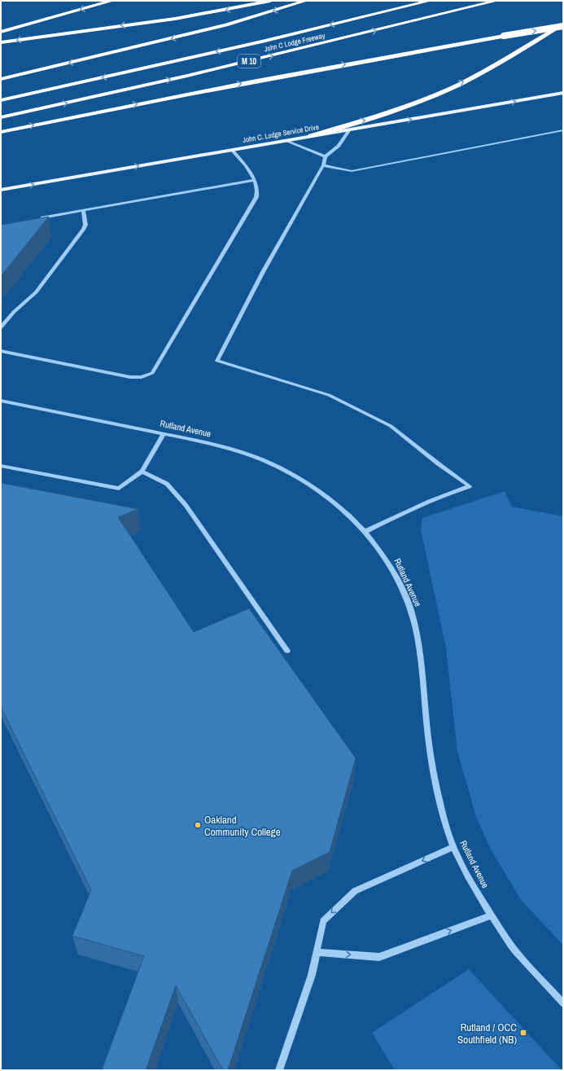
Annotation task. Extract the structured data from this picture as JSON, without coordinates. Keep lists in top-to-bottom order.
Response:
{
  "streets": {
    "highway": ["John C Lodge Freeway", "M 10"],
    "main road": ["John C. Lodge Service Drive"],
    "street": ["Rutland Avenue"]
  },
  "one_way": ["John C. Lodge Service Drive"],
  "places": {
    "other": ["Oakland Community College"],
    "transit": ["Rutland / OCC Southfield (NB)"]
  }
}
